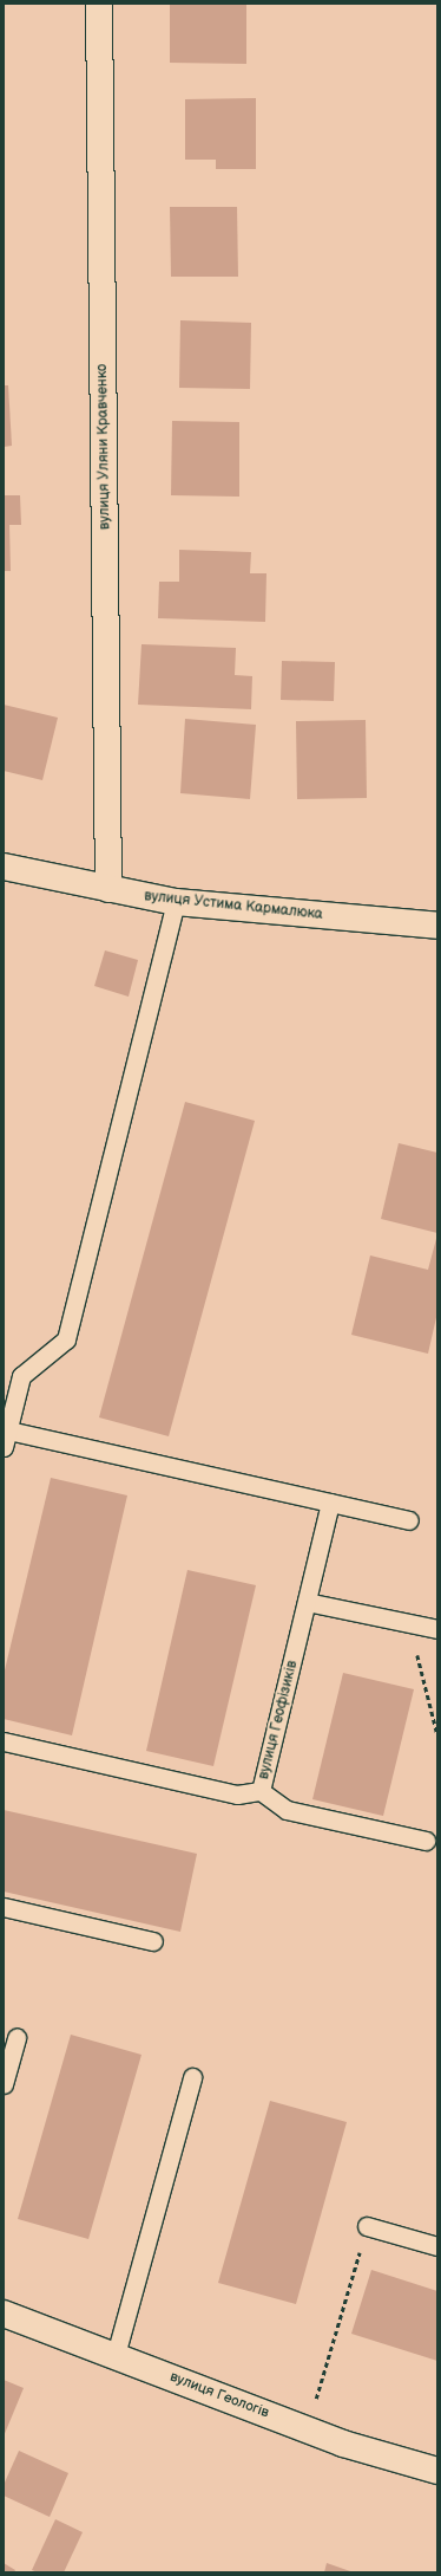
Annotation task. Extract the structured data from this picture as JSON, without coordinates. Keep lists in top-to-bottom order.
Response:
{
  "streets": {
    "street": ["вулиця Уляни Кравченко", "вулиця Устима Кармалюка", "вулиця Геологів"],
    "lane": ["вулиця Геофізиків"]
  },
  "crossings": [
    ["вулиця Уляни Кравченко", "вулиця Устима Кармалюка"]
  ]
}
